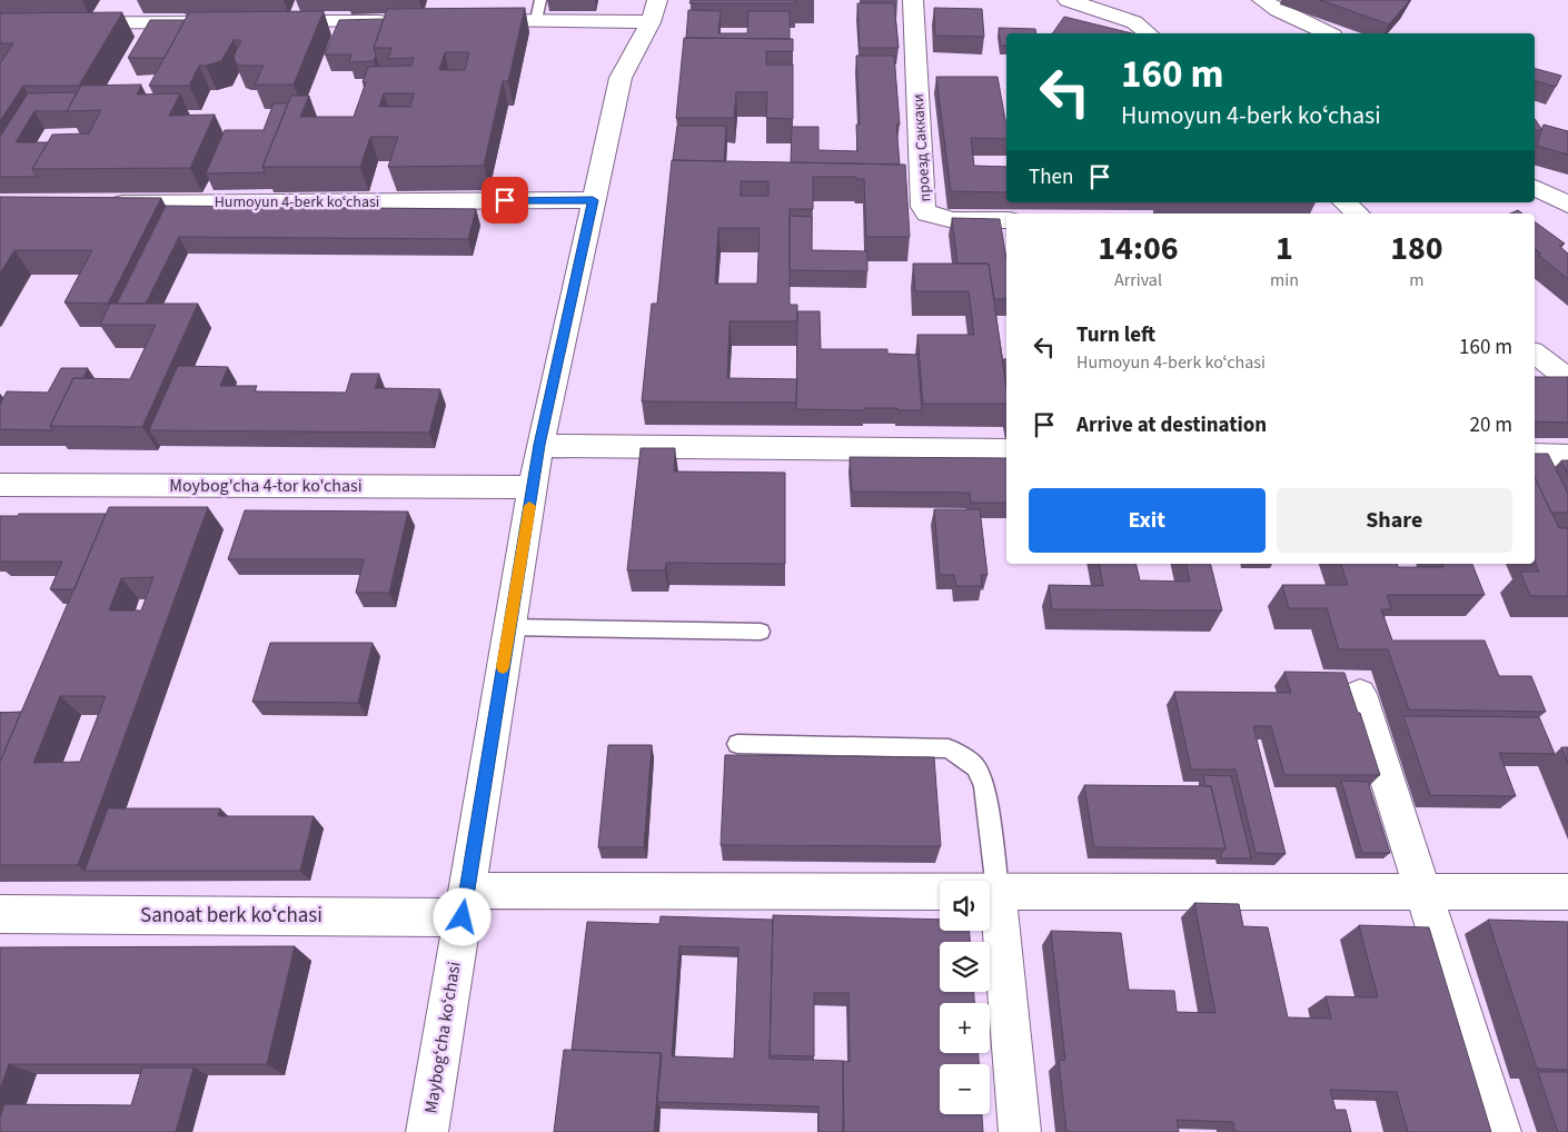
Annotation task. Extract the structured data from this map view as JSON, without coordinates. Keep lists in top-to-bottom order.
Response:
{
  "streets": {
    "street": [
      "проезд Саккаки",
      "Humoyun 4-berk koʻchasi",
      "Moybog'cha 4-tor ko'chasi",
      "Sanoat berk koʻchasi",
      "Maybogʻcha koʻchasi"
    ]
  },
  "crossings": [
    ["Humoyun 4-berk koʻchasi", "Maybogʻcha koʻchasi"],
    ["Moybog'cha 4-tor ko'chasi", "Maybogʻcha koʻchasi"],
    ["Sanoat berk koʻchasi", "Maybogʻcha koʻchasi"]
  ],
  "page": {
    "turn": ["160 m", "Humoyun 4-berk koʻchasi"],
    "then": "Then",
    "eta": [
      "14:06",
      "Arrival",
      "1",
      "min",
      "180",
      "m"
    ],
    "list": [
      {
        "name": "Turn left",
        "note": "Humoyun 4-berk koʻchasi",
        "value": "160 m"
      },
      {
        "name": "Arrive at destination",
        "value": "20 m"
      }
    ],
    "buttons": ["Exit", "Share"],
    "map_buttons": ["+", "−"]
  }
}
